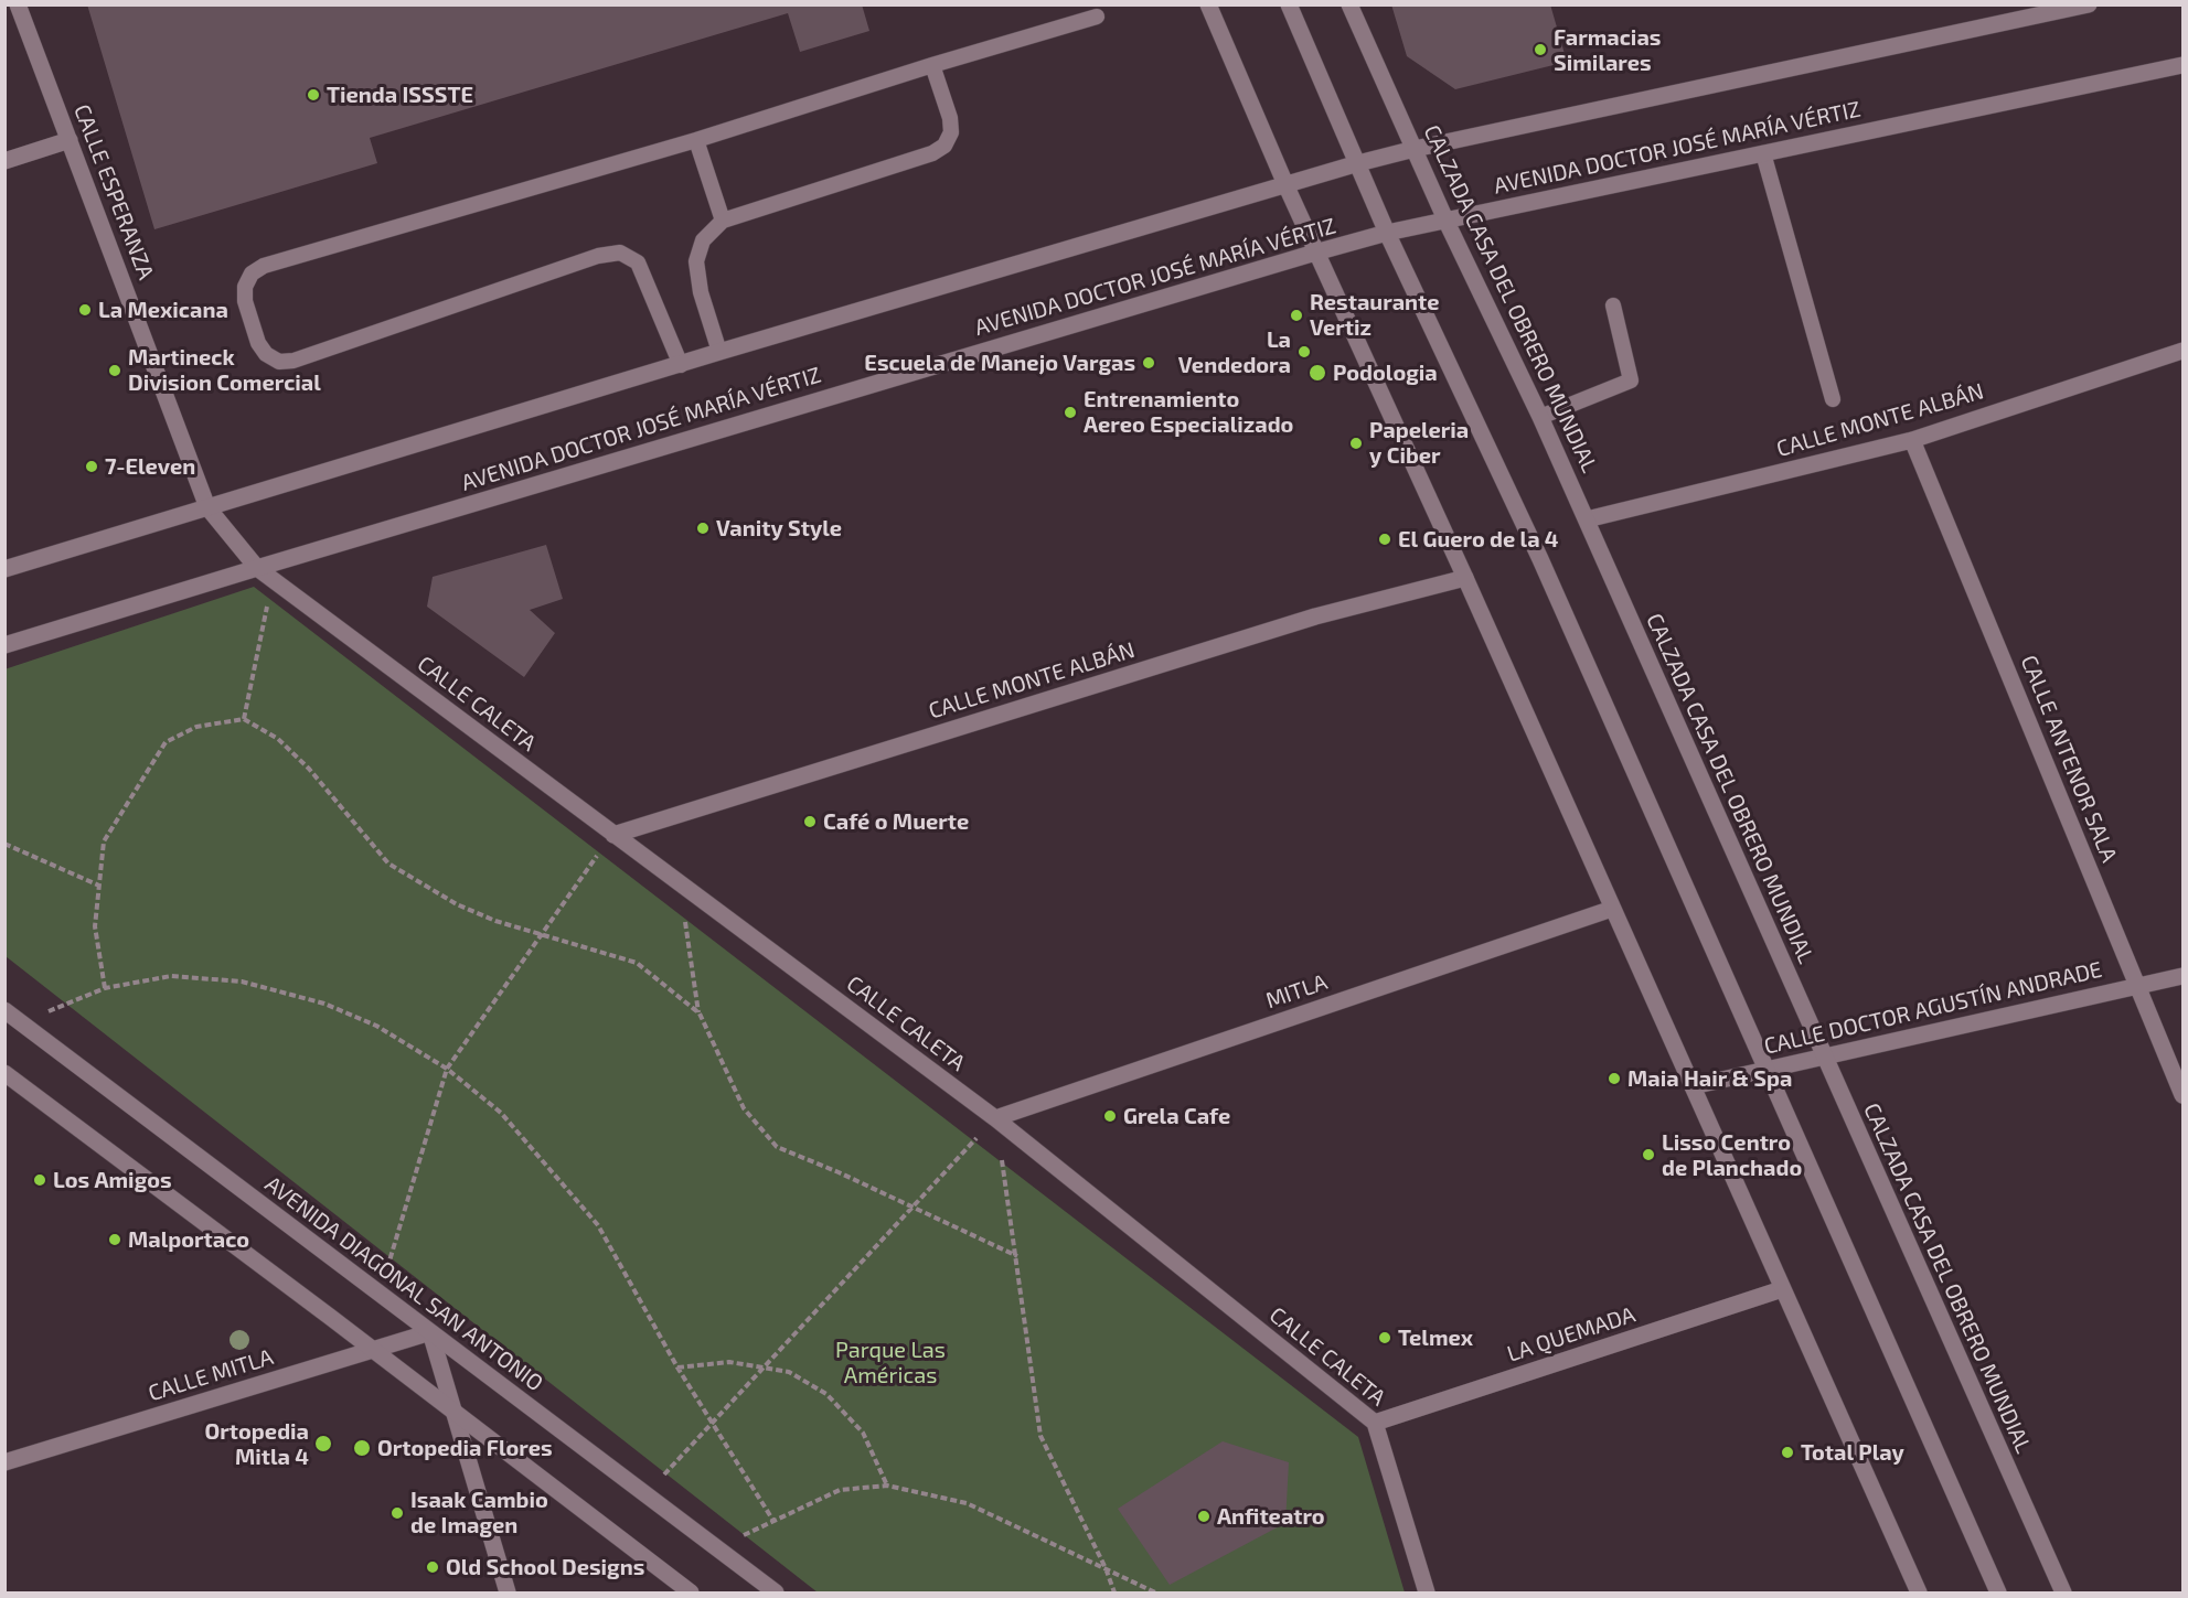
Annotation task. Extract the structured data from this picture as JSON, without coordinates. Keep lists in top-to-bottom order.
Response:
{
  "streets": {
    "street": [
      "AVENIDA DOCTOR JOSÉ MARÍA VÉRTIZ",
      "CALLE ESPERANZA",
      "CALZADA CASA DEL OBRERO MUNDIAL",
      "CALLE MONTE ALBÁN",
      "CALLE CALETA",
      "CALLE ANTENOR SALA",
      "MITLA",
      "CALLE DOCTOR AGUSTÍN ANDRADE",
      "AVENIDA DIAGONAL SAN ANTONIO",
      "LA QUEMADA",
      "CALLE MITLA"
    ]
  },
  "crossings": [
    ["AVENIDA DOCTOR JOSÉ MARÍA VÉRTIZ", "CALLE ESPERANZA"],
    ["AVENIDA DOCTOR JOSÉ MARÍA VÉRTIZ", "CALZADA CASA DEL OBRERO MUNDIAL"],
    ["AVENIDA DOCTOR JOSÉ MARÍA VÉRTIZ", "CALLE CALETA"],
    ["CALLE ESPERANZA", "CALLE CALETA"],
    ["CALZADA CASA DEL OBRERO MUNDIAL", "CALLE MONTE ALBÁN"],
    ["CALZADA CASA DEL OBRERO MUNDIAL", "CALLE DOCTOR AGUSTÍN ANDRADE"],
    ["CALLE MONTE ALBÁN", "CALLE CALETA"],
    ["CALLE MONTE ALBÁN", "CALLE ANTENOR SALA"],
    ["CALLE CALETA", "MITLA"],
    ["CALLE CALETA", "LA QUEMADA"],
    ["CALLE ANTENOR SALA", "CALLE DOCTOR AGUSTÍN ANDRADE"],
    ["AVENIDA DIAGONAL SAN ANTONIO", "CALLE MITLA"]
  ],
  "parks": ["Parque Las Américas"],
  "places": [
    "Farmacias Similares",
    "Tienda ISSSTE",
    "La Mexicana",
    "Restaurante Vertiz",
    "La Vendedora",
    "Escuela de Manejo Vargas",
    "Martineck Division Comercial",
    "Podologia",
    "Entrenamiento Aereo Especializado",
    "Papeleria y Ciber",
    "7-Eleven",
    "Vanity Style",
    "El Guero de la 4",
    "Café o Muerte",
    "Maia Hair & Spa",
    "Grela Cafe",
    "Lisso Centro de Planchado",
    "Los Amigos",
    "Malportaco",
    "Telmex",
    "Ortopedia Mitla 4",
    "Ortopedia Flores",
    "Total Play",
    "Isaak Cambio de Imagen",
    "Anfiteatro",
    "Old School Designs"
  ]
}
